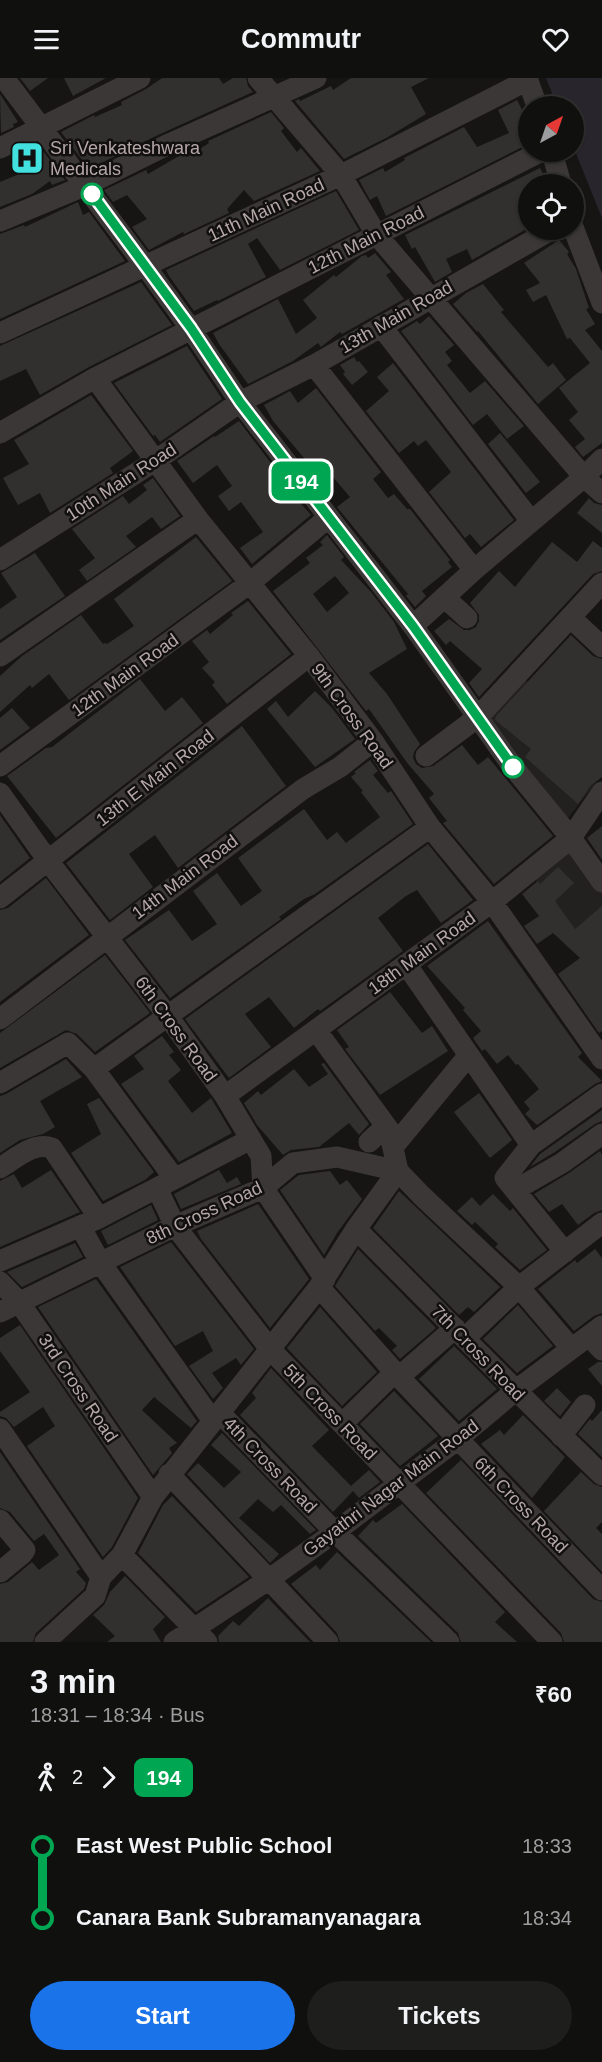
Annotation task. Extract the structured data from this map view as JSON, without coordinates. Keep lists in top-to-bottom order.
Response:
{
  "streets": {
    "street": [
      "11th Main Road",
      "12th Main Road",
      "13th Main Road",
      "10th Main Road",
      "9th Cross Road",
      "13th E Main Road",
      "14th Main Road",
      "18th Main Road",
      "6th Cross Road",
      "8th Cross Road",
      "7th Cross Road",
      "3rd Cross Road",
      "5th Cross Road",
      "4th Cross Road",
      "Gayathri Nagar Main Road"
    ]
  },
  "crossings": [
    ["12th Main Road", "9th Cross Road"],
    ["13th Main Road", "10th Main Road"],
    ["10th Main Road", "9th Cross Road"],
    ["9th Cross Road", "13th E Main Road"],
    ["9th Cross Road", "14th Main Road"],
    ["9th Cross Road", "18th Main Road"],
    ["13th E Main Road", "6th Cross Road"],
    ["14th Main Road", "6th Cross Road"],
    ["18th Main Road", "6th Cross Road"],
    ["6th Cross Road", "8th Cross Road"],
    ["6th Cross Road", "Gayathri Nagar Main Road"],
    ["8th Cross Road", "3rd Cross Road"],
    ["8th Cross Road", "5th Cross Road"],
    ["8th Cross Road", "4th Cross Road"],
    ["7th Cross Road", "Gayathri Nagar Main Road"],
    ["5th Cross Road", "Gayathri Nagar Main Road"],
    ["4th Cross Road", "Gayathri Nagar Main Road"]
  ],
  "places": {
    "hospital": ["Sri Venkateshwara Medicals"]
  },
  "lines": ["bus line 194"],
  "north": "top right",
  "page": {
    "header": "Commutr",
    "on_map": "194",
    "heading": ["3 min", "18:31 – 18:34 · Bus", "₹60"],
    "legs": ["2", "194"],
    "list": [
      {
        "name": "East West Public School",
        "value": "18:33"
      },
      {
        "name": "Canara Bank Subramanyanagara",
        "value": "18:34"
      }
    ],
    "buttons": ["Start", "Tickets"]
  }
}
